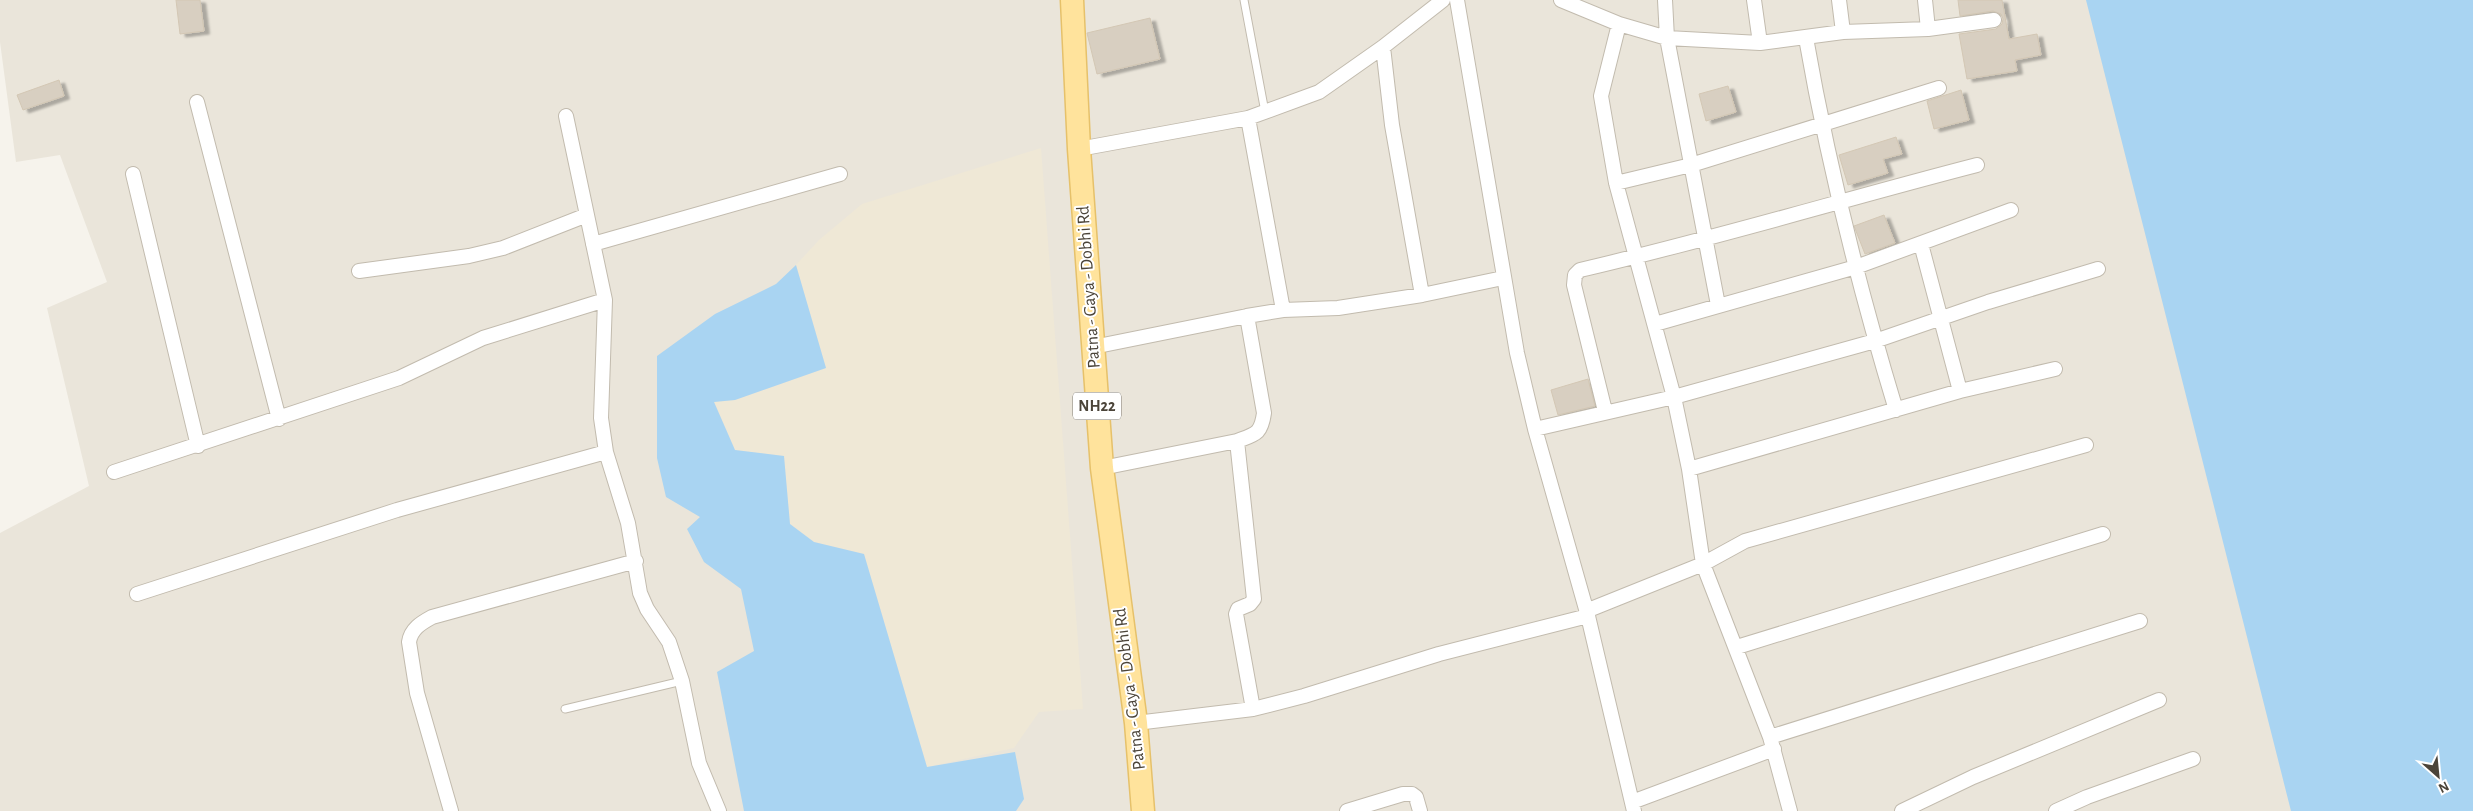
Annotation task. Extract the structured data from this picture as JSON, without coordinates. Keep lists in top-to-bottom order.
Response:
{
  "streets": {
    "main road": ["Patna - Gaya - Dobhi Rd", "NH22"]
  },
  "north": "bottom right"
}
